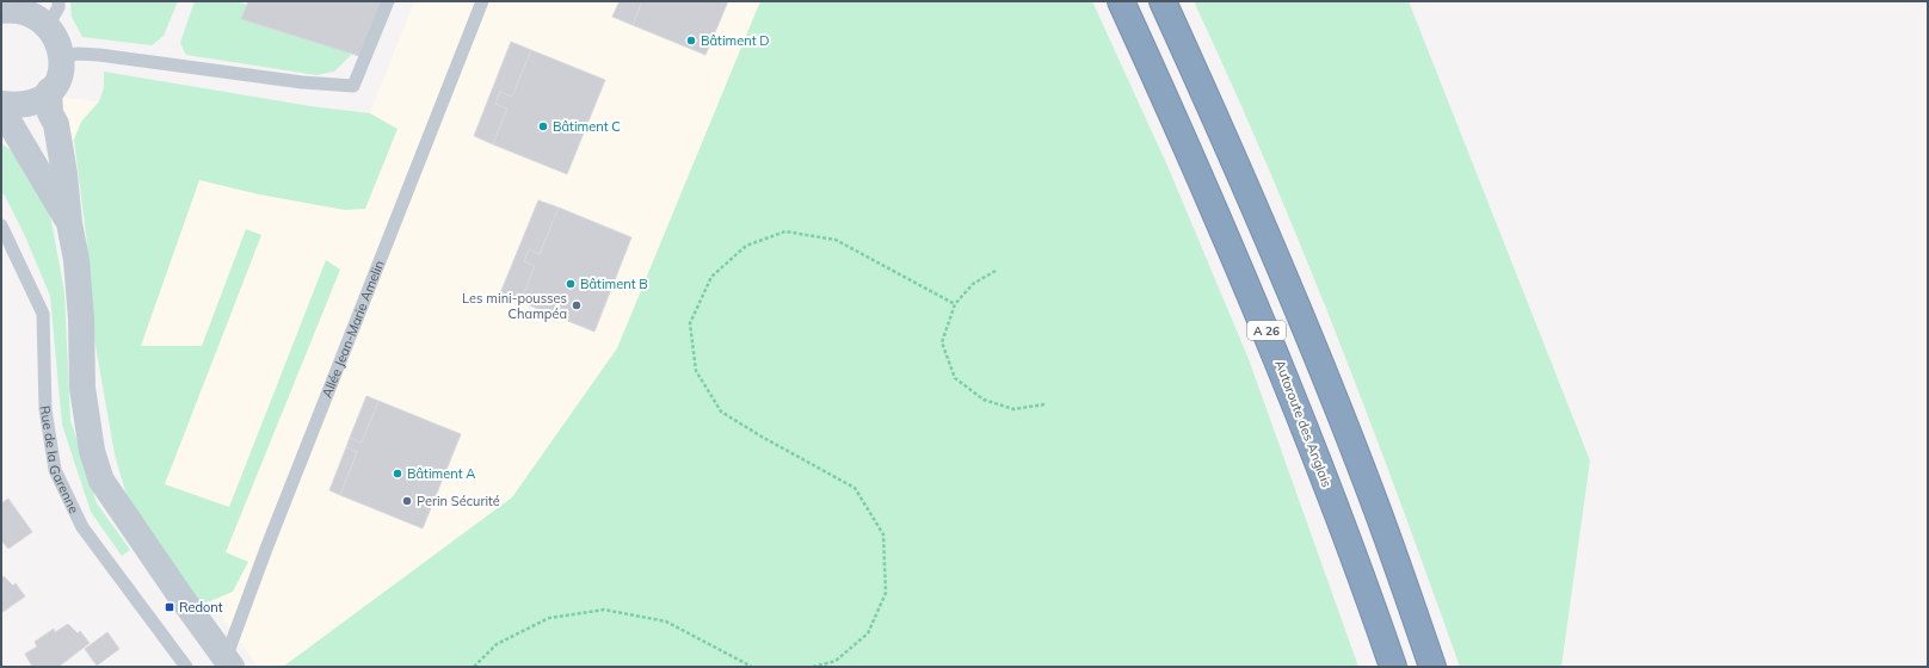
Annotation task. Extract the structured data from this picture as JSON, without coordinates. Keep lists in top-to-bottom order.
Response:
{
  "streets": {
    "highway": ["A 26", "Autoroute des Anglais"],
    "lane": ["Allée Jean-Marie Amelin", "Rue de la Garenne"]
  },
  "places": {
    "other": [
      "Bâtiment D",
      "Bâtiment C",
      "Bâtiment B",
      "Les mini-pousses Champéa",
      "Bâtiment A",
      "Perin Sécurité"
    ],
    "transit": ["Redont"]
  }
}
